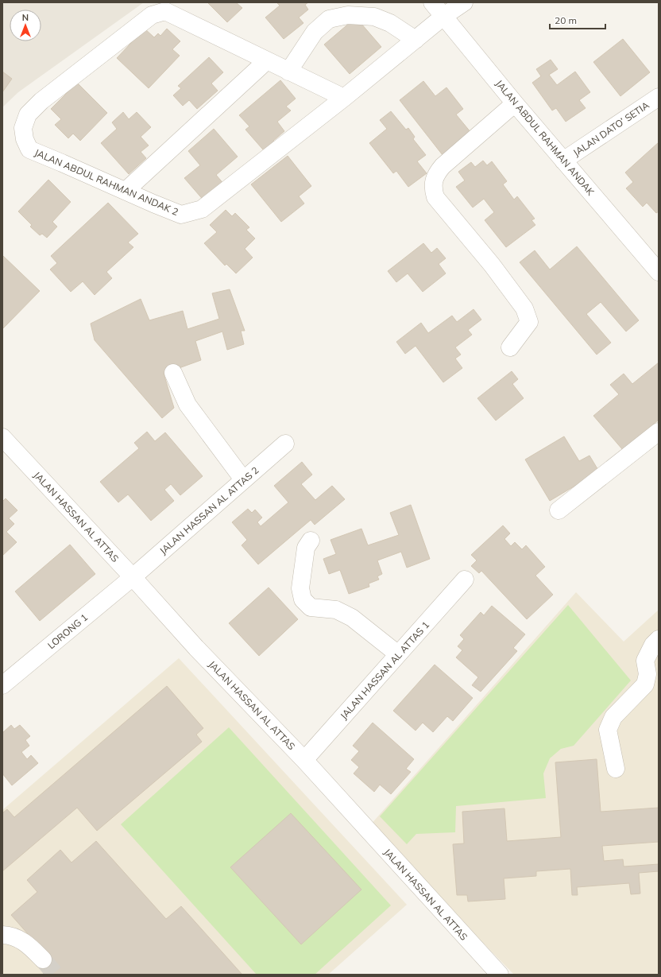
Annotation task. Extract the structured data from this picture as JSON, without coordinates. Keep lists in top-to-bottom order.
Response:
{
  "streets": {
    "street": [
      "JALAN DATO’ SETIA",
      "JALAN ABDUL RAHMAN ANDAK",
      "JALAN ABDUL RAHMAN ANDAK 2",
      "JALAN HASSAN AL ATTAS 2",
      "JALAN HASSAN AL ATTAS",
      "LORONG 1",
      "JALAN HASSAN AL ATTAS 1"
    ]
  },
  "crossings": [
    ["JALAN DATO’ SETIA", "JALAN ABDUL RAHMAN ANDAK"],
    ["JALAN ABDUL RAHMAN ANDAK", "JALAN ABDUL RAHMAN ANDAK 2"],
    ["JALAN HASSAN AL ATTAS 2", "JALAN HASSAN AL ATTAS"],
    ["JALAN HASSAN AL ATTAS 2", "LORONG 1"],
    ["JALAN HASSAN AL ATTAS", "LORONG 1"],
    ["JALAN HASSAN AL ATTAS", "JALAN HASSAN AL ATTAS 1"]
  ],
  "scale_bar": "20 m",
  "north": "top"
}
